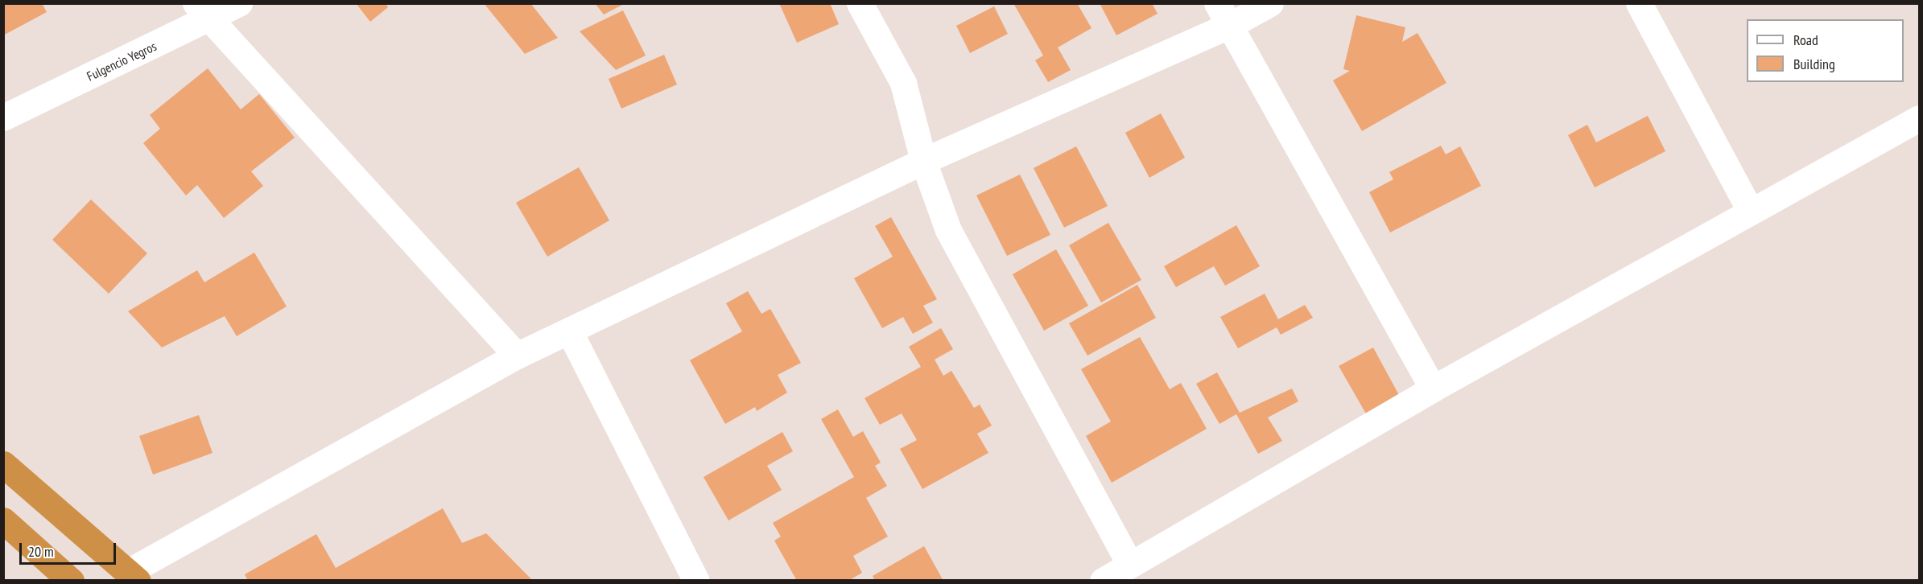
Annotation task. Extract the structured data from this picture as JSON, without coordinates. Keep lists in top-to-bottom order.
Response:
{
  "streets": {
    "street": ["Fulgencio Yegros"]
  },
  "legend": ["Road", "Building"],
  "scale_bar": "20 m"
}
